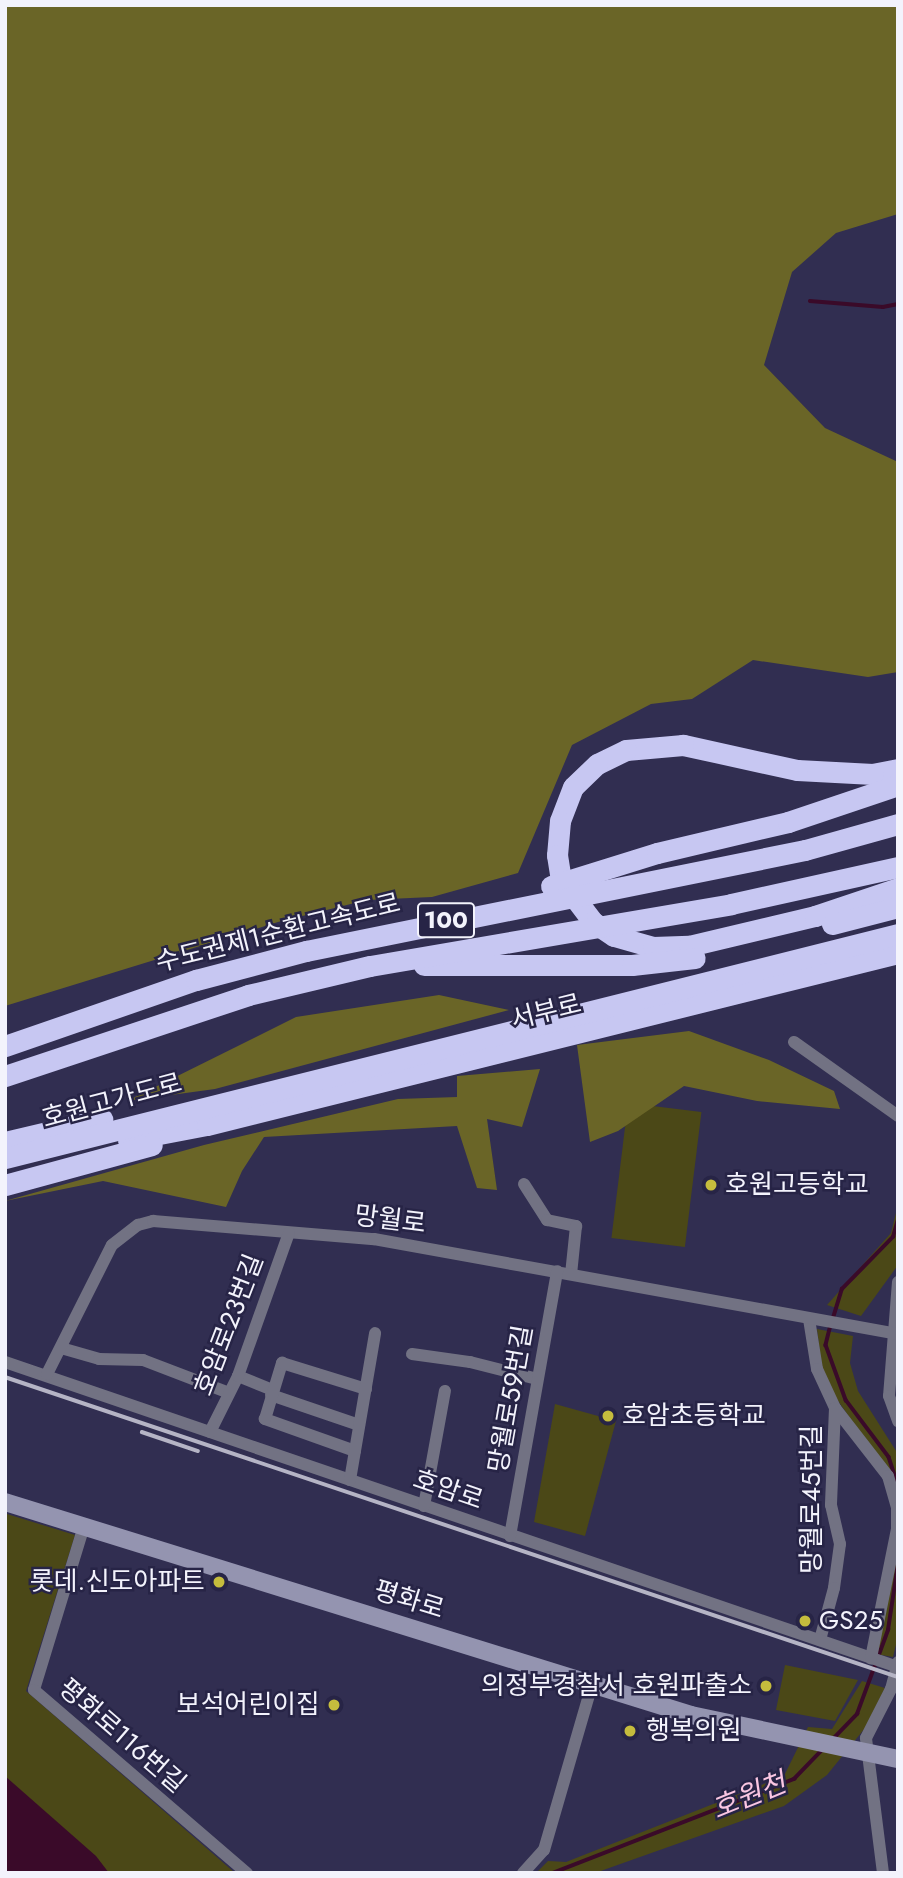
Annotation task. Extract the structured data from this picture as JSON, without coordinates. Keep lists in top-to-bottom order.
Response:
{
  "streets": {
    "highway": [
      "100",
      "수도권제1순환고속도로",
      "서부로",
      "호원고가도로"
    ],
    "main road": ["평화로"],
    "street": [
      "망월로",
      "호암로23번길",
      "망월로59번길",
      "호암로",
      "망월로45번길",
      "평화로116번길"
    ]
  },
  "crossings": [
    ["서부로", "호원고가도로"],
    ["망월로", "호암로23번길"],
    ["망월로", "망월로59번길"],
    ["망월로", "호암로"],
    ["망월로", "망월로45번길"],
    ["호암로23번길", "호암로"],
    ["망월로59번길", "호암로"],
    ["호암로", "망월로45번길"],
    ["평화로", "평화로116번길"]
  ],
  "water": ["호원천"],
  "places": [
    "호원고등학교",
    "호암초등학교",
    "롯데.신도아파트",
    "GS25",
    "의정부경찰서 호원파출소",
    "보석어린이집",
    "행복의원"
  ]
}
